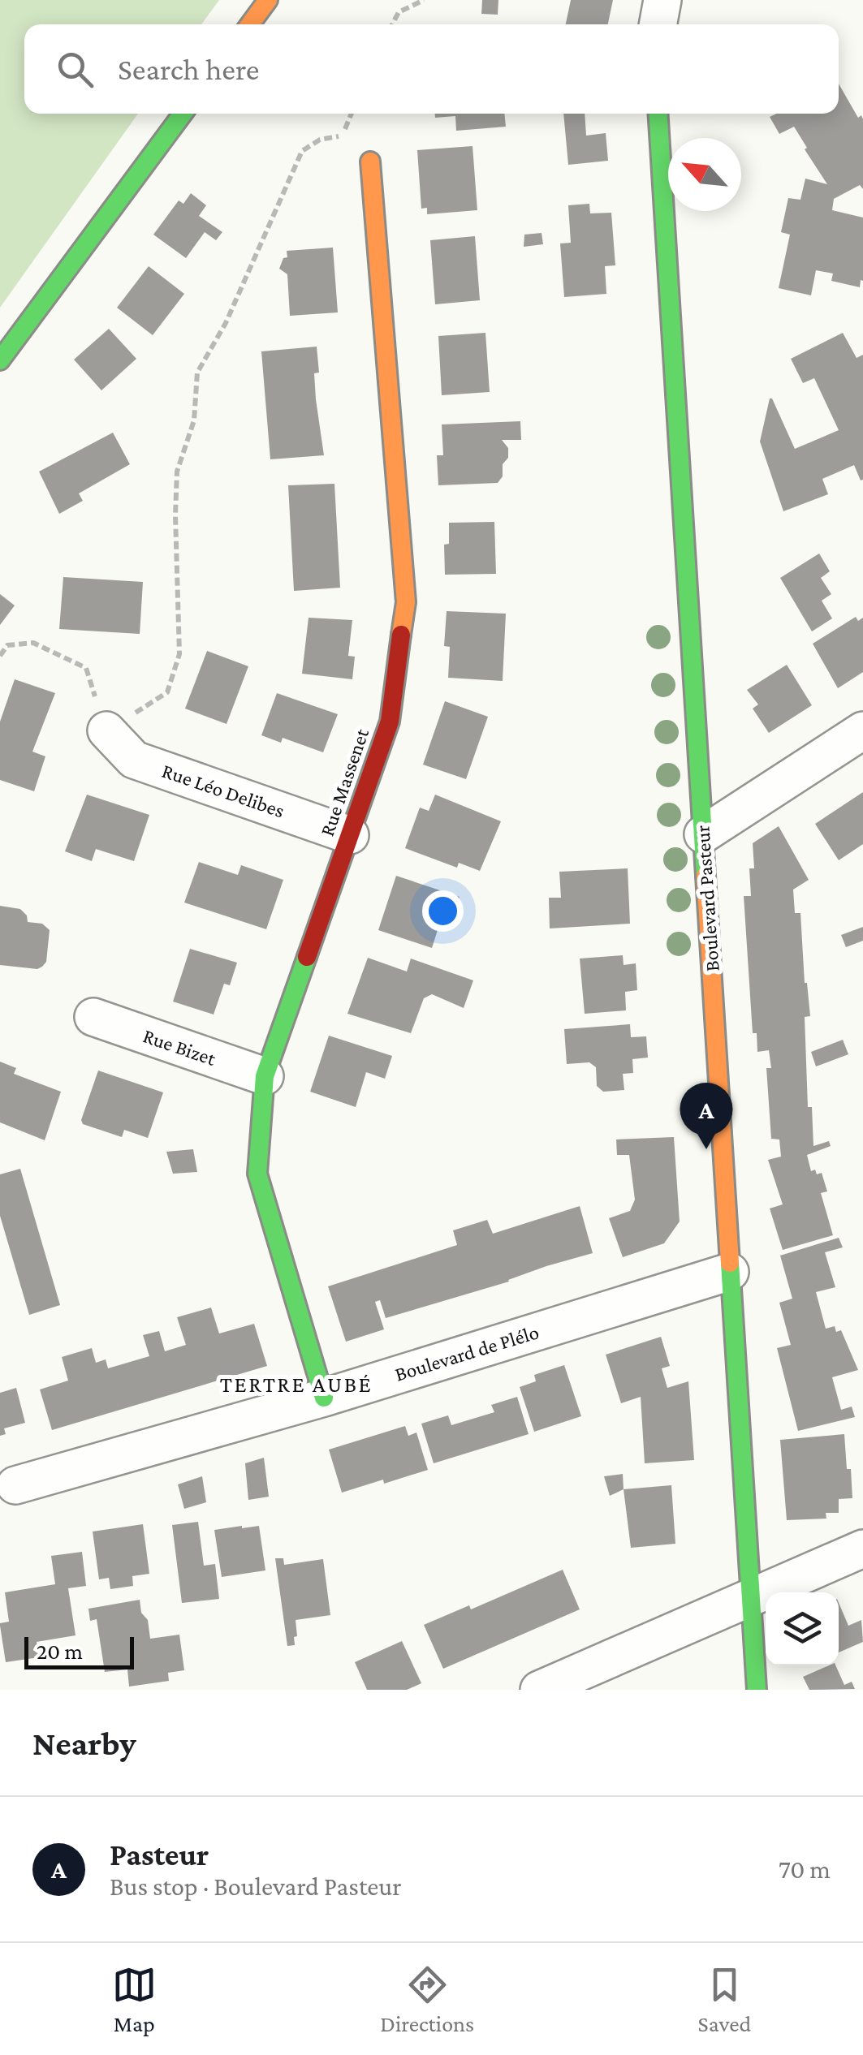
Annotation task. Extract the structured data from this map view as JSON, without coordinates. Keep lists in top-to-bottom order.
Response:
{
  "streets": {
    "street": [
      "Rue Massenet",
      "Rue Léo Delibes",
      "Boulevard Pasteur",
      "Rue Bizet",
      "Boulevard de Plélo"
    ]
  },
  "crossings": [
    ["Rue Massenet", "Rue Léo Delibes"],
    ["Rue Massenet", "Rue Bizet"],
    ["Rue Massenet", "Boulevard de Plélo"],
    ["Boulevard Pasteur", "Boulevard de Plélo"]
  ],
  "districts": ["TERTRE AUBÉ"],
  "scale_bar": "20 m",
  "north": "top left",
  "page": {
    "search": "Search here",
    "pins": "A",
    "scale": "20 m",
    "heading": "Nearby",
    "list": [
      {
        "mark": "A",
        "name": "Pasteur",
        "note": "Bus stop · Boulevard Pasteur",
        "value": "70 m"
      }
    ],
    "nav": ["Map", "Directions", "Saved"]
  }
}
